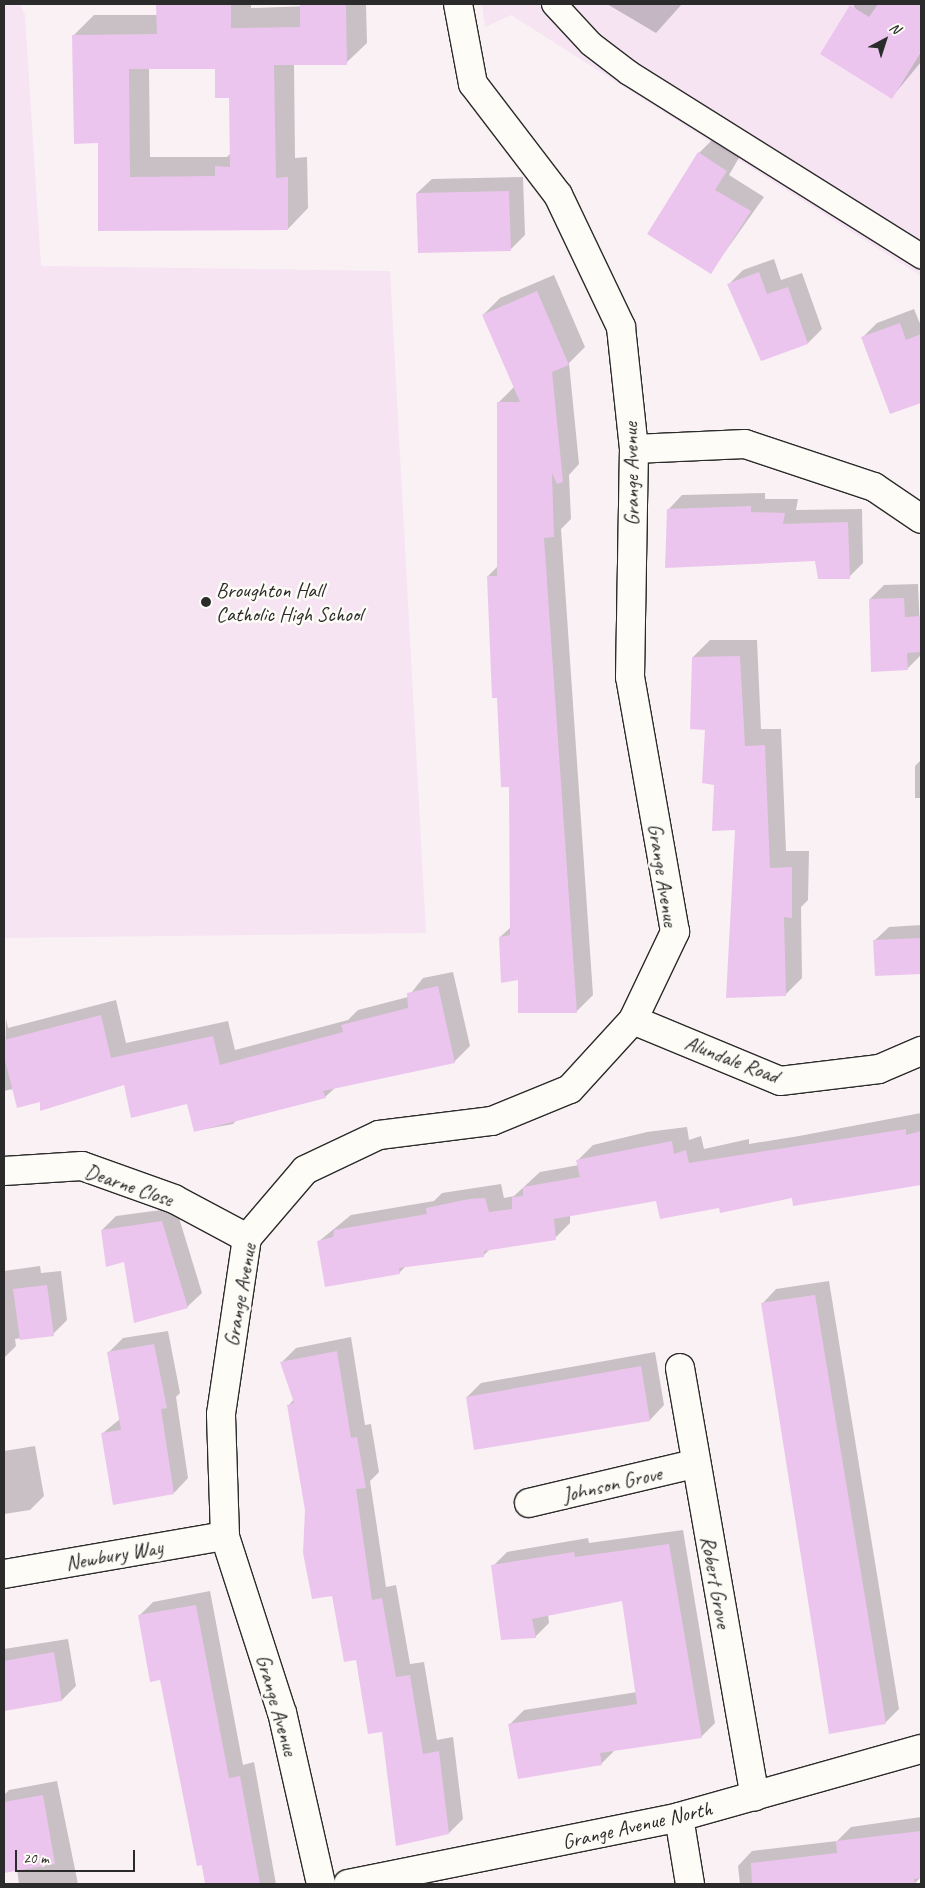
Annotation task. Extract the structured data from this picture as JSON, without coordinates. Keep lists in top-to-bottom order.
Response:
{
  "streets": {
    "street": [
      "Grange Avenue",
      "Alundale Road",
      "Dearne Close",
      "Johnson Grove",
      "Newbury Way",
      "Robert Grove",
      "Grange Avenue North"
    ]
  },
  "crossings": [
    ["Grange Avenue", "Alundale Road"],
    ["Grange Avenue", "Dearne Close"],
    ["Grange Avenue", "Newbury Way"],
    ["Johnson Grove", "Robert Grove"],
    ["Robert Grove", "Grange Avenue North"]
  ],
  "places": ["Broughton Hall Catholic High School"],
  "scale_bar": "20 m",
  "north": "top right"
}
